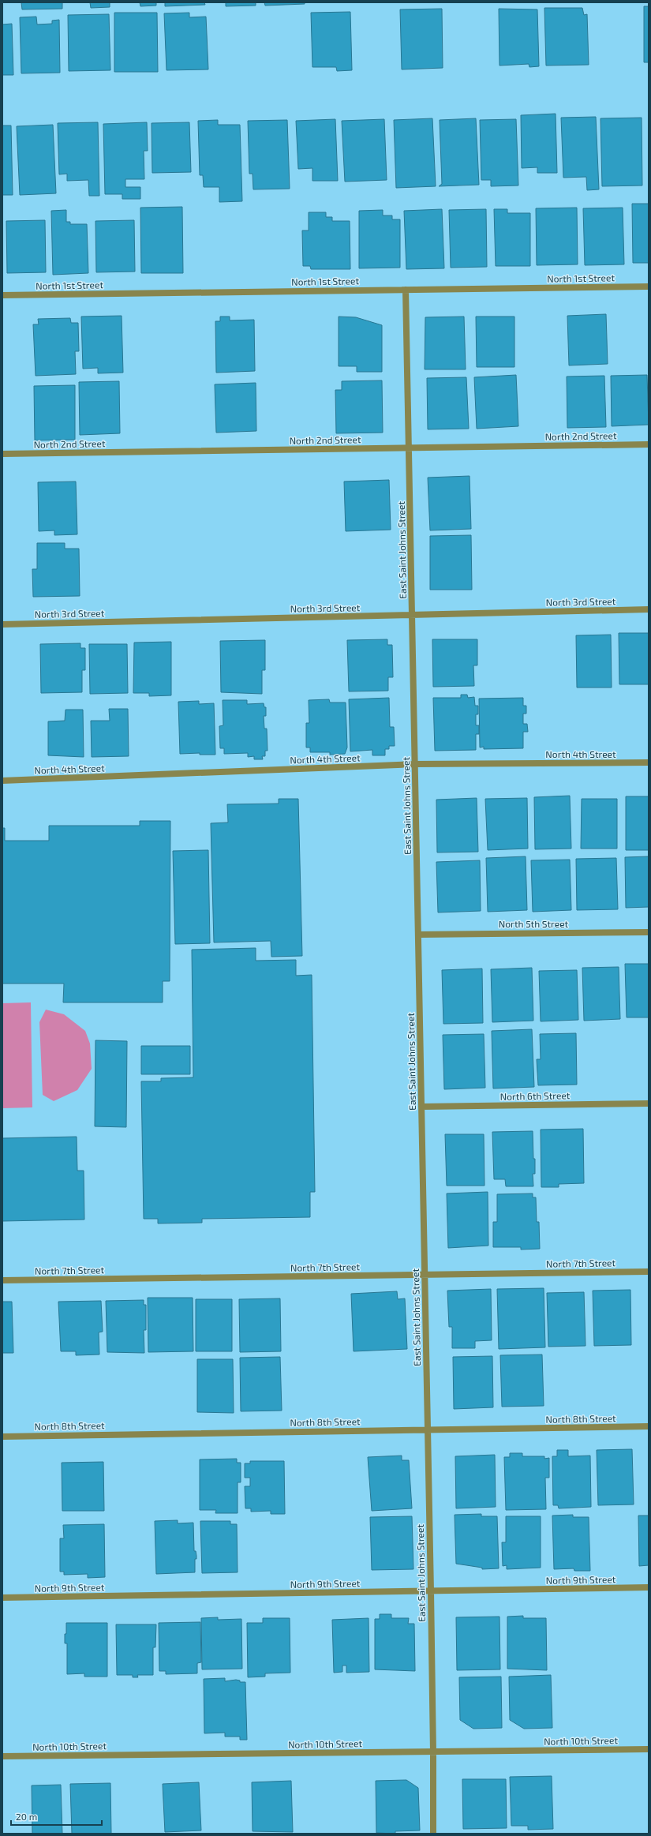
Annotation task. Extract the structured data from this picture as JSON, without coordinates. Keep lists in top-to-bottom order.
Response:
{
  "streets": {
    "lane": [
      "North 1st Street",
      "North 2nd Street",
      "East Saint Johns Street",
      "North 3rd Street",
      "North 4th Street",
      "North 5th Street",
      "North 6th Street",
      "North 7th Street",
      "North 8th Street",
      "North 9th Street",
      "North 10th Street"
    ]
  },
  "crossings": [
    ["North 1st Street", "East Saint Johns Street"],
    ["North 2nd Street", "East Saint Johns Street"],
    ["East Saint Johns Street", "North 3rd Street"],
    ["East Saint Johns Street", "North 4th Street"],
    ["East Saint Johns Street", "North 5th Street"],
    ["East Saint Johns Street", "North 6th Street"],
    ["East Saint Johns Street", "North 7th Street"],
    ["East Saint Johns Street", "North 8th Street"],
    ["East Saint Johns Street", "North 9th Street"],
    ["East Saint Johns Street", "North 10th Street"]
  ],
  "scale_bar": "20 m"
}
